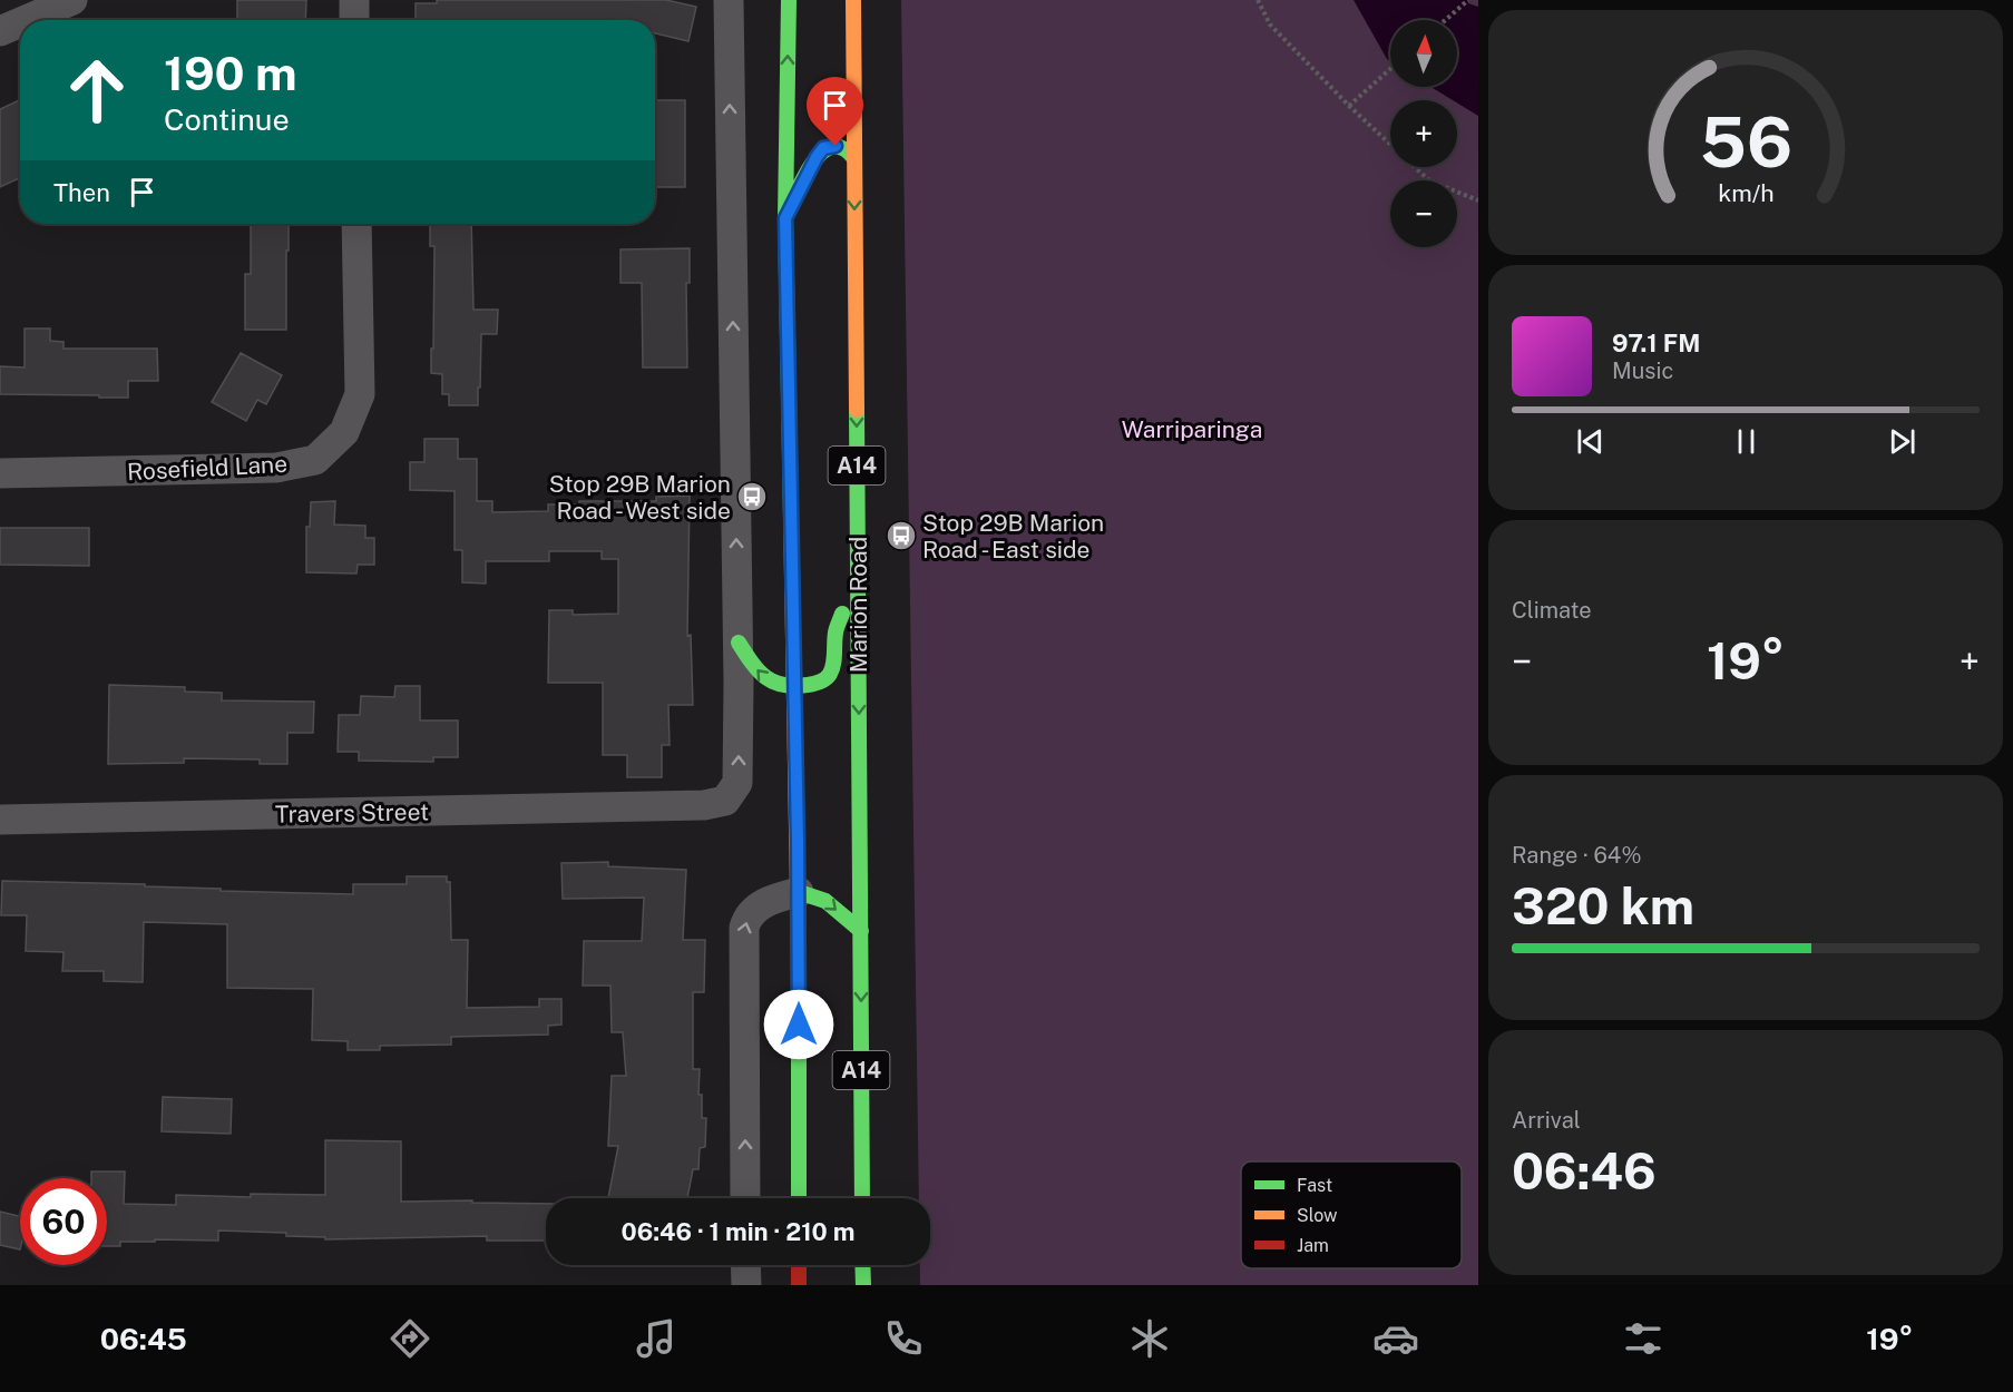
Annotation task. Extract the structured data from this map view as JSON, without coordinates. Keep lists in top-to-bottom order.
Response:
{
  "streets": {
    "main road": ["A14", "Marion Road"],
    "street": ["Rosefield Lane", "Travers Street"]
  },
  "one_way": ["Travers Street"],
  "parks": ["Warriparinga"],
  "places": {
    "bus stop": ["Stop 29B Marion Road - West side", "Stop 29B Marion Road - East side"]
  },
  "legend": ["Fast", "Slow", "Jam"],
  "north": "top",
  "page": {
    "map_buttons": ["+", "−"],
    "turn": ["190 m", "Continue"],
    "then": "Then",
    "song": ["97.1 FM", "Music"],
    "tile": [
      "Climate",
      ["Range · 64%", "320 km"],
      ["Arrival", "06:46"]
    ],
    "heat": ["−", "19°", "+"],
    "limit": "60",
    "trip": "06:46 · 1 min · 210 m",
    "tabs": ["06:45", "19°"],
    "gauge": ["56", "km/h"]
  }
}
